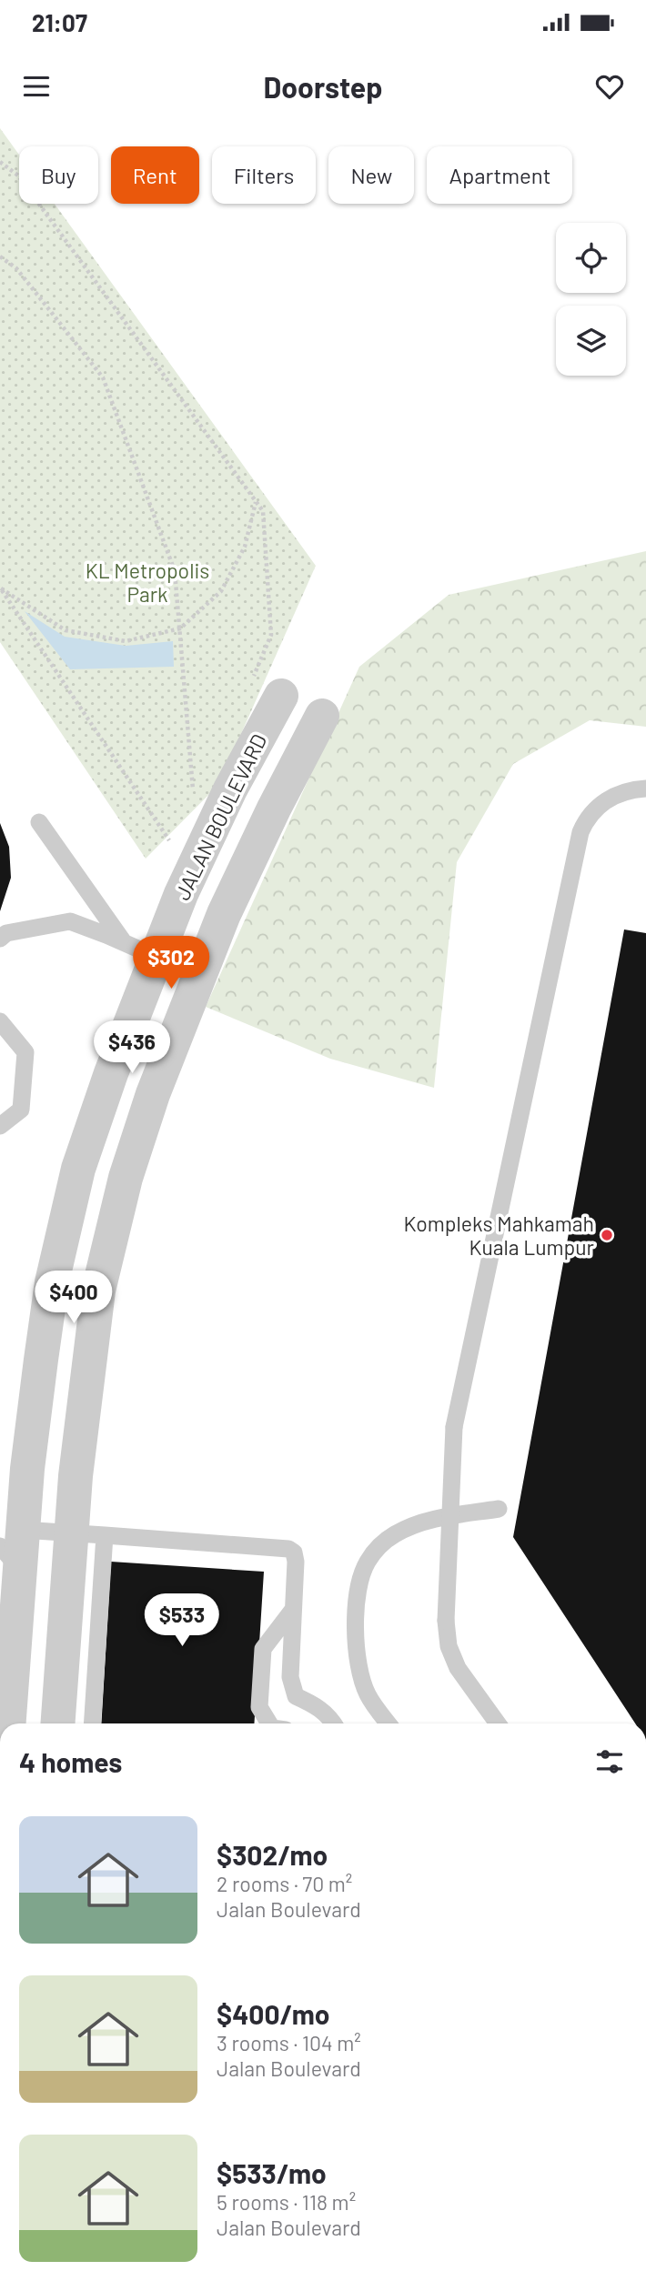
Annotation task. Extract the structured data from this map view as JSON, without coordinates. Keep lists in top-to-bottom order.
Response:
{
  "streets": {
    "street": ["JALAN BOULEVARD"]
  },
  "parks": ["KL Metropolis Park"],
  "places": ["Kompleks Mahkamah Kuala Lumpur"],
  "page": {
    "status": "21:07",
    "header": "Doorstep",
    "chip": [
      "Buy",
      "Rent",
      "Filters",
      "New",
      "Apartment"
    ],
    "price": [
      "$302",
      "$436",
      "$400",
      "$533"
    ],
    "heading": "4 homes",
    "list": [
      {
        "name": "$302/mo",
        "note": "2 rooms · 70 m² · Jalan Boulevard"
      },
      {
        "name": "$400/mo",
        "note": "3 rooms · 104 m² · Jalan Boulevard"
      },
      {
        "name": "$533/mo",
        "note": "5 rooms · 118 m² · Jalan Boulevard"
      }
    ]
  }
}
